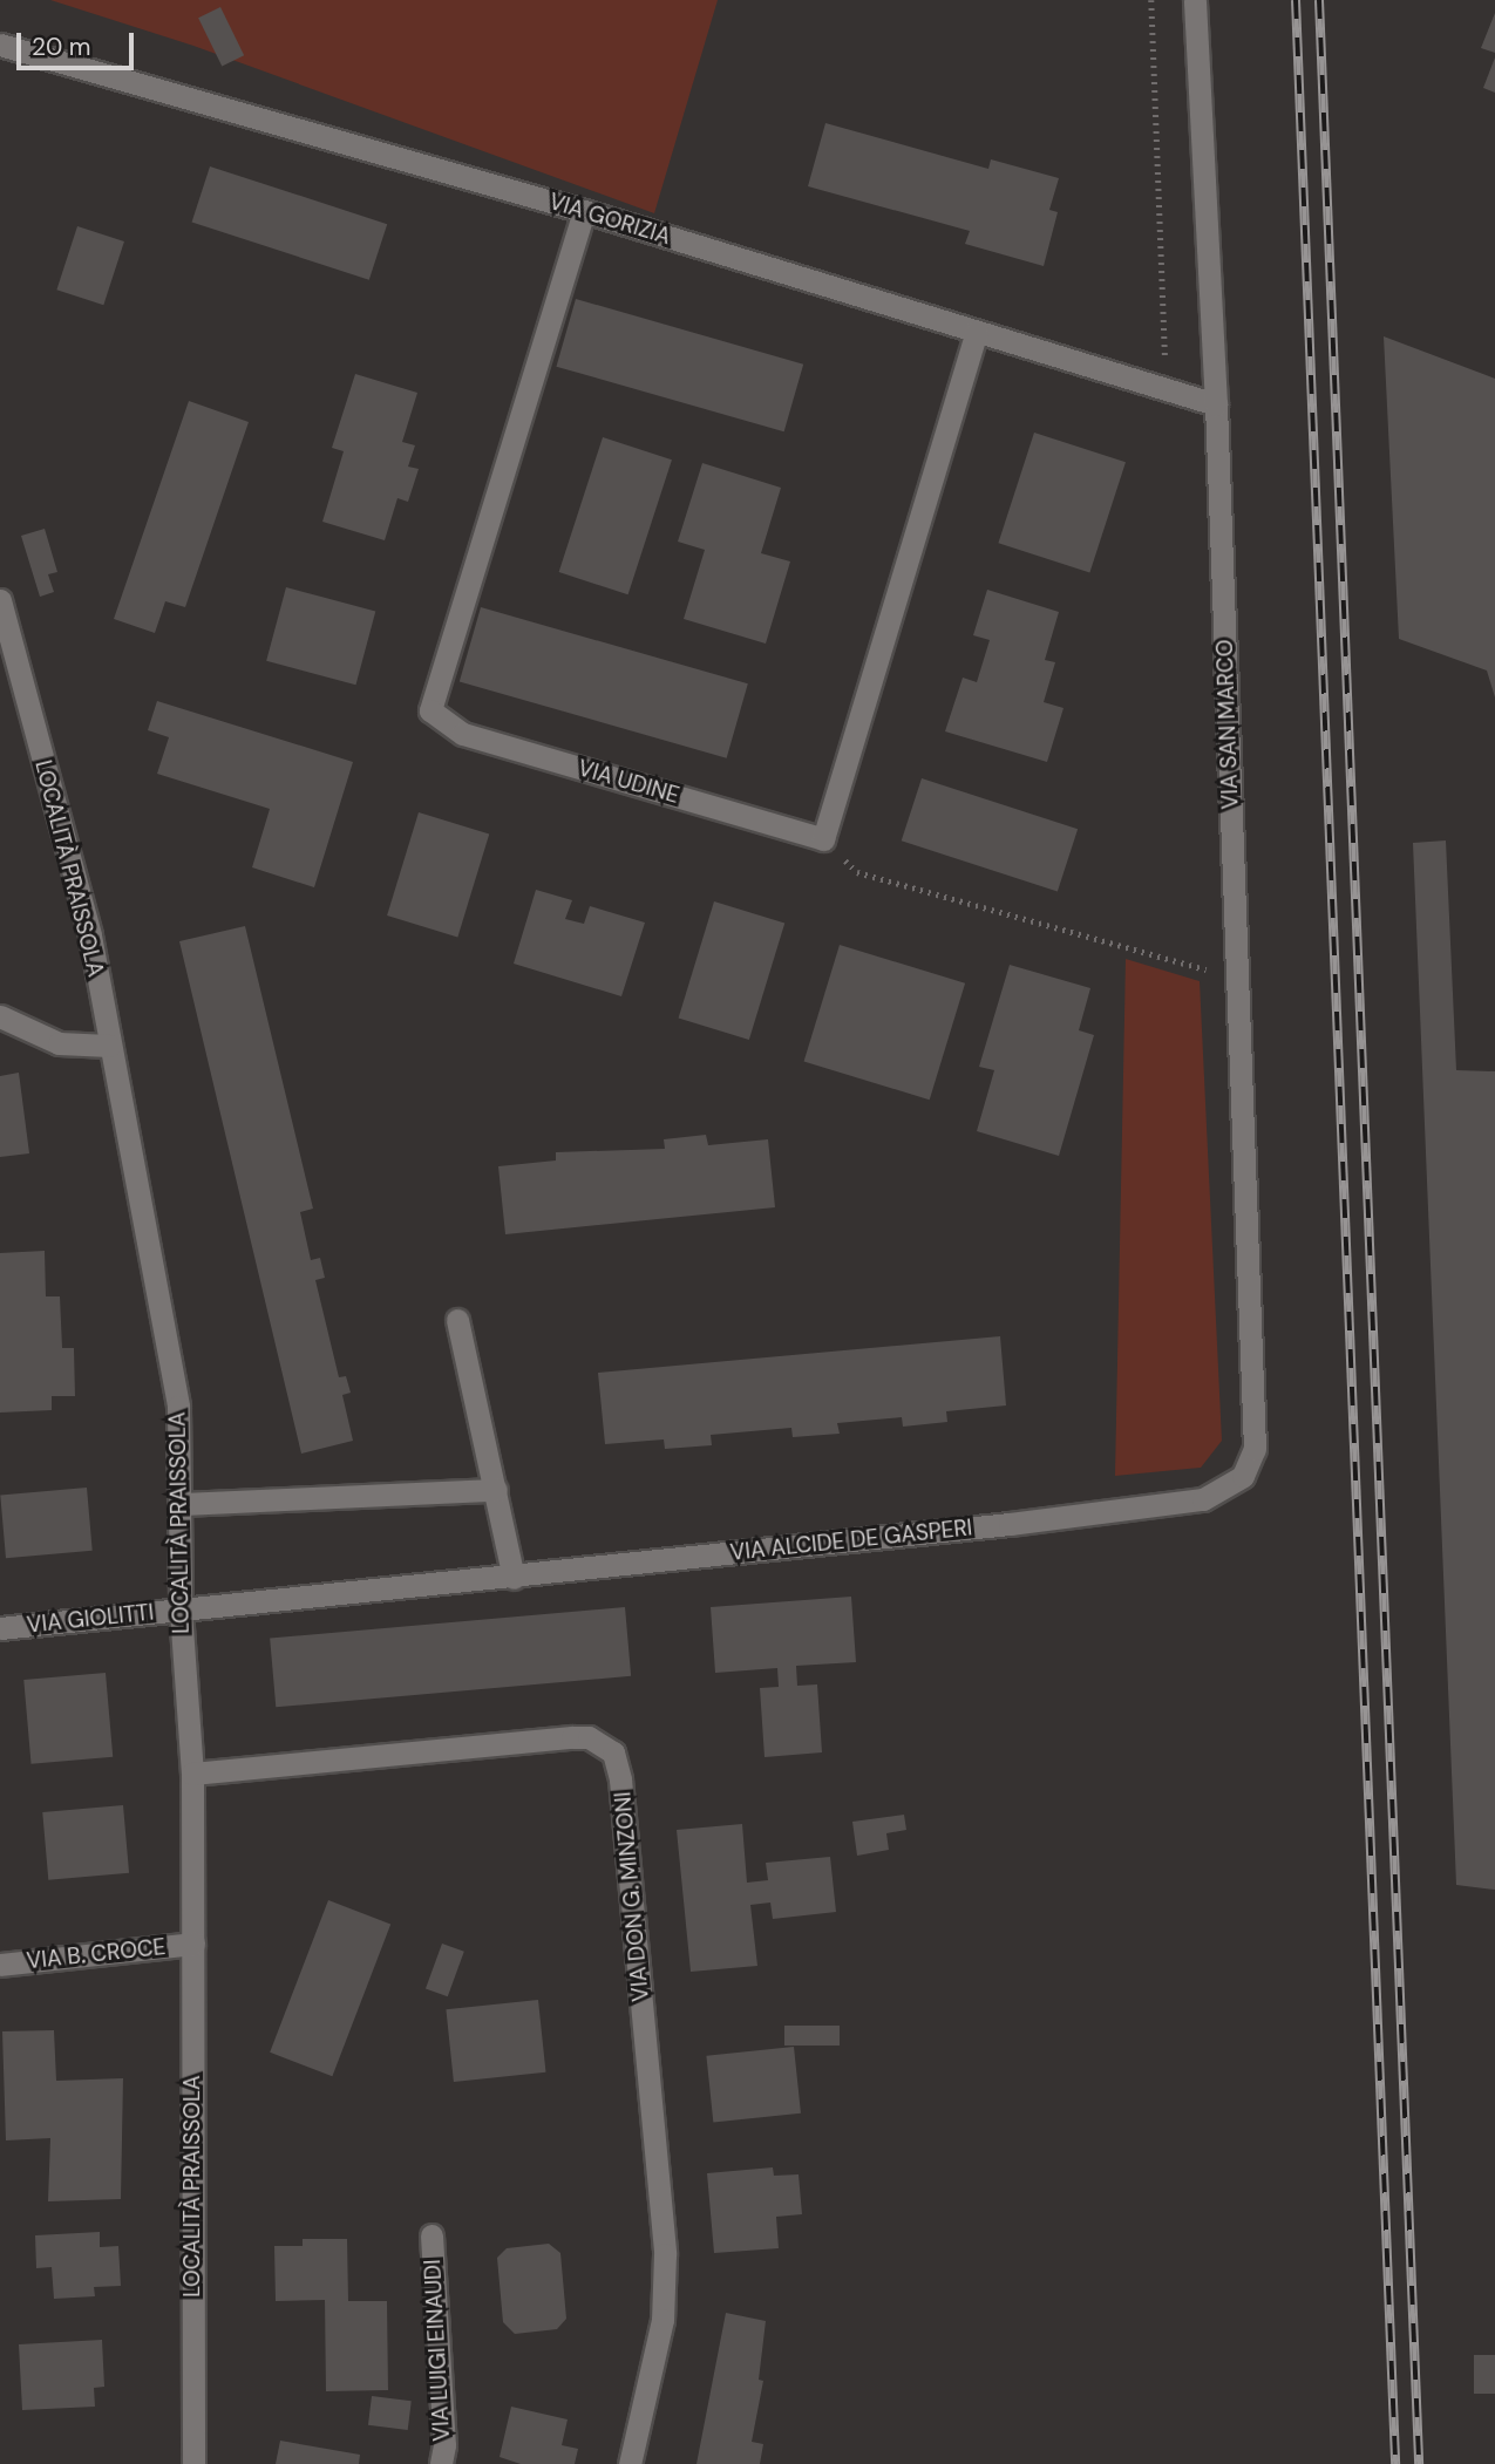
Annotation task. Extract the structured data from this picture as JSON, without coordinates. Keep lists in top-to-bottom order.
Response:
{
  "streets": {
    "street": [
      "VIA GORIZIA",
      "VIA SAN MARCO",
      "VIA UDINE",
      "LOCALITÀ PRAISSOLA",
      "VIA ALCIDE DE GASPERI",
      "VIA GIOLITTI",
      "VIA DON G. MINZONI",
      "VIA B. CROCE",
      "VIA LUIGI EINAUDI"
    ]
  },
  "crossings": [
    ["VIA GORIZIA", "VIA SAN MARCO"],
    ["VIA GORIZIA", "VIA UDINE"],
    ["VIA SAN MARCO", "VIA ALCIDE DE GASPERI"],
    ["LOCALITÀ PRAISSOLA", "VIA ALCIDE DE GASPERI"],
    ["LOCALITÀ PRAISSOLA", "VIA GIOLITTI"],
    ["LOCALITÀ PRAISSOLA", "VIA DON G. MINZONI"],
    ["LOCALITÀ PRAISSOLA", "VIA B. CROCE"],
    ["VIA ALCIDE DE GASPERI", "VIA GIOLITTI"]
  ],
  "scale_bar": "20 m"
}
